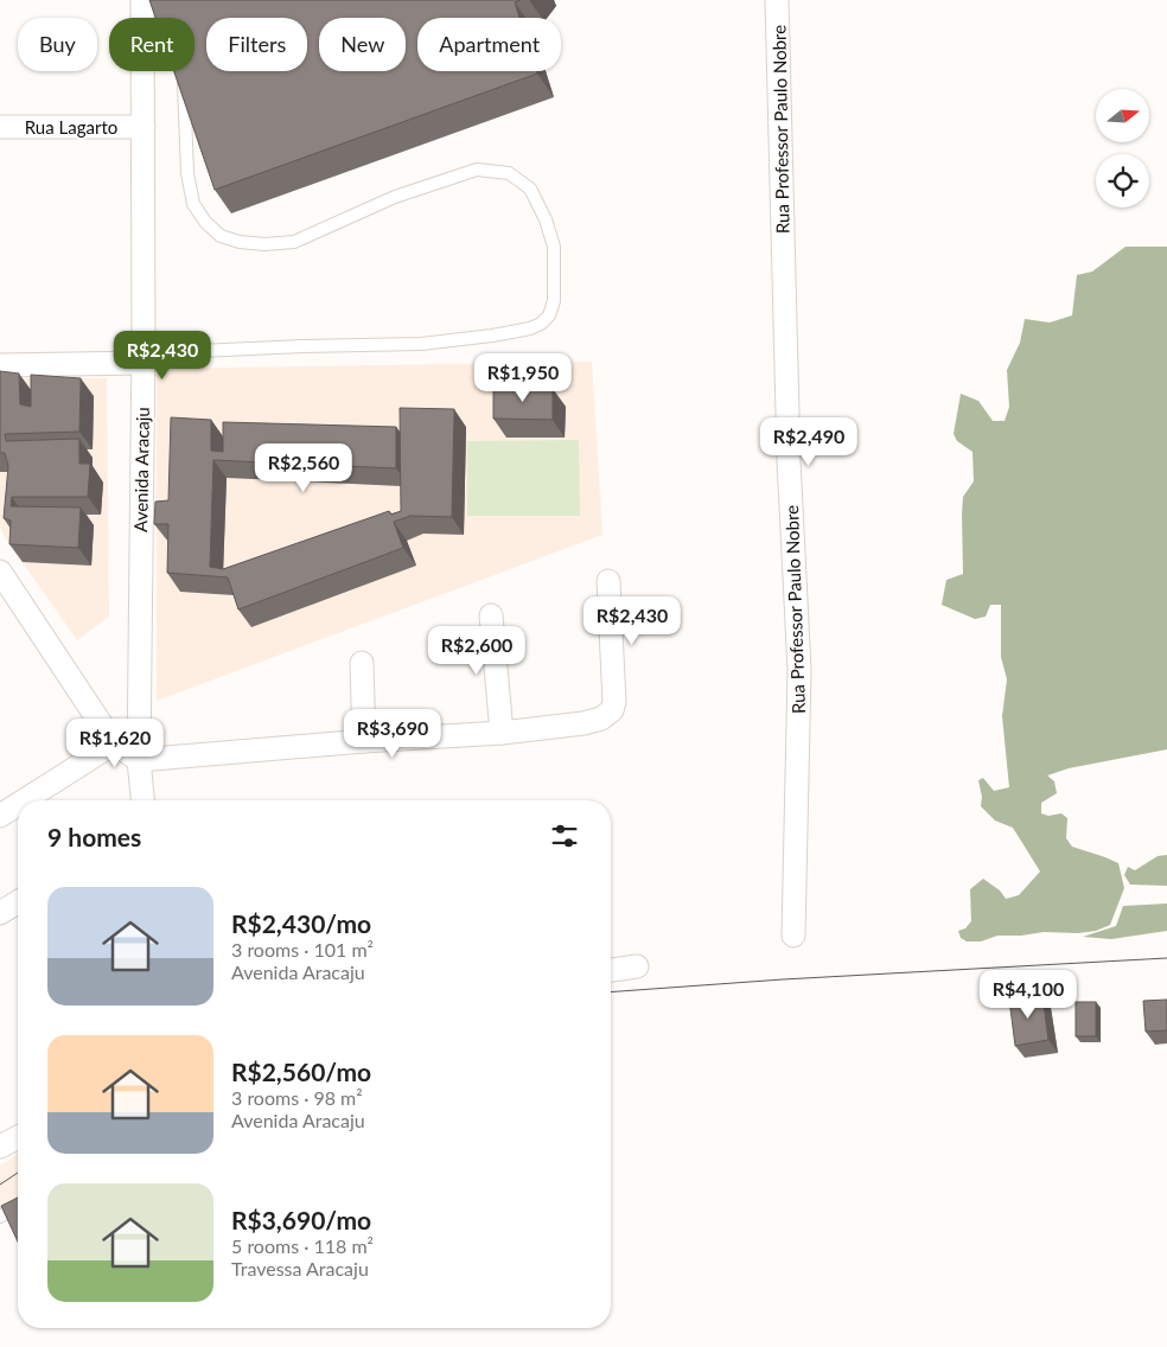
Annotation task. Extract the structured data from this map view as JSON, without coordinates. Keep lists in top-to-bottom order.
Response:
{
  "streets": {
    "street": ["Rua Lagarto", "Rua Professor Paulo Nobre", "Avenida Aracaju"]
  },
  "crossings": [
    ["Rua Lagarto", "Avenida Aracaju"]
  ],
  "north": "right",
  "page": {
    "chip": [
      "Buy",
      "Rent",
      "Filters",
      "New",
      "Apartment"
    ],
    "price": [
      "R$2,430",
      "R$1,950",
      "R$2,490",
      "R$2,560",
      "R$2,430",
      "R$2,600",
      "R$3,690",
      "R$1,620",
      "R$4,100"
    ],
    "heading": "9 homes",
    "list": [
      {
        "name": "R$2,430/mo",
        "note": "3 rooms · 101 m² · Avenida Aracaju"
      },
      {
        "name": "R$2,560/mo",
        "note": "3 rooms · 98 m² · Avenida Aracaju"
      },
      {
        "name": "R$3,690/mo",
        "note": "5 rooms · 118 m² · Travessa Aracaju"
      }
    ]
  }
}
